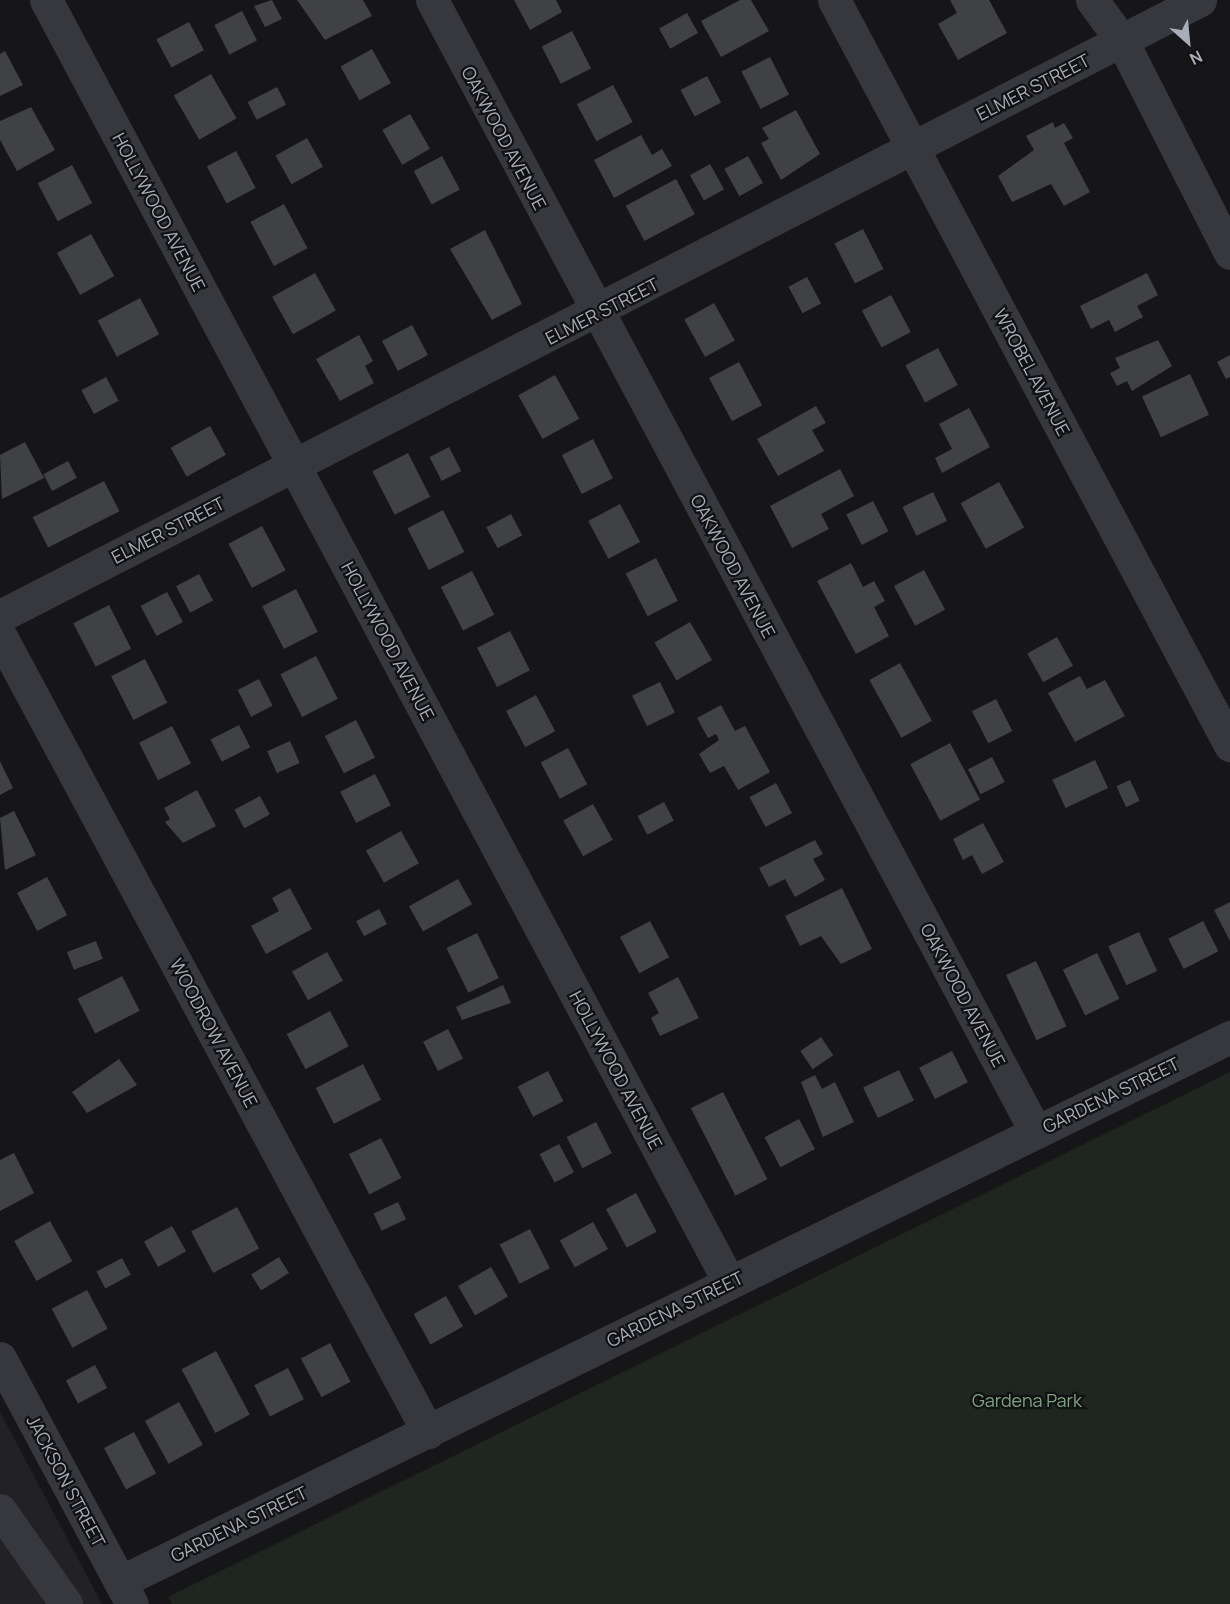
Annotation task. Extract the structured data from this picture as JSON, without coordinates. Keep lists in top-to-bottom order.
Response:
{
  "streets": {
    "street": [
      "ELMER STREET",
      "OAKWOOD AVENUE",
      "HOLLYWOOD AVENUE",
      "WROBEL AVENUE",
      "WOODROW AVENUE",
      "GARDENA STREET",
      "JACKSON STREET"
    ]
  },
  "crossings": [
    ["ELMER STREET", "OAKWOOD AVENUE"],
    ["ELMER STREET", "HOLLYWOOD AVENUE"],
    ["ELMER STREET", "WROBEL AVENUE"],
    ["OAKWOOD AVENUE", "GARDENA STREET"],
    ["HOLLYWOOD AVENUE", "GARDENA STREET"],
    ["WOODROW AVENUE", "GARDENA STREET"],
    ["GARDENA STREET", "JACKSON STREET"]
  ],
  "parks": ["Gardena Park"],
  "north": "bottom right"
}
